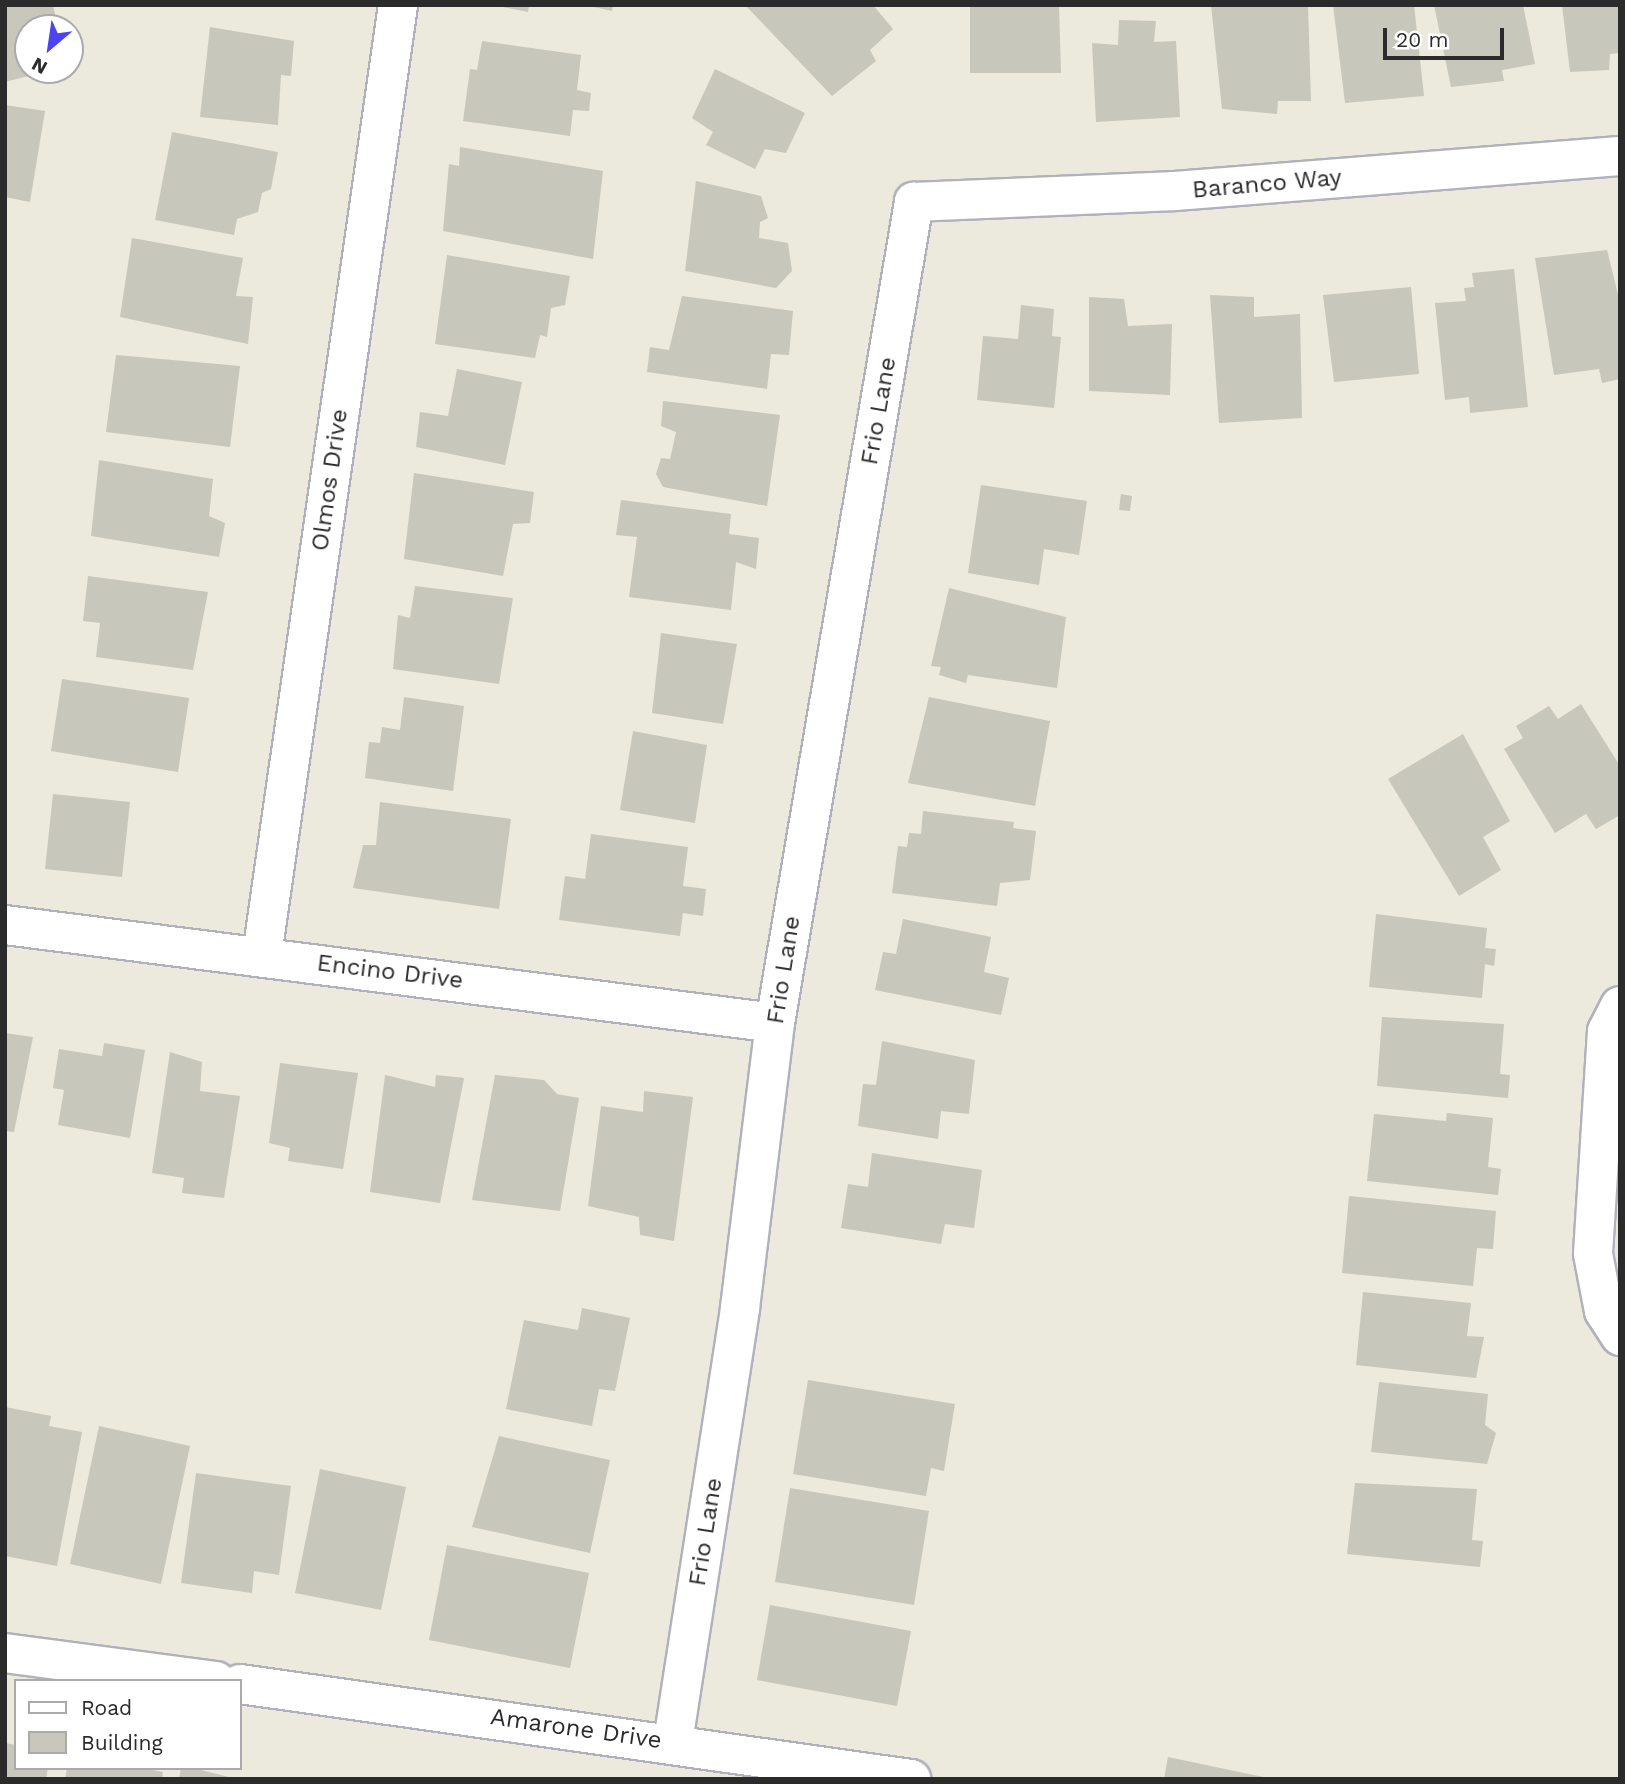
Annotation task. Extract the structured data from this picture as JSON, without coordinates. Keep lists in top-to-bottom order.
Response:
{
  "streets": {
    "street": [
      "Baranco Way",
      "Frio Lane",
      "Olmos Drive",
      "Encino Drive",
      "Amarone Drive"
    ]
  },
  "crossings": [
    ["Baranco Way", "Frio Lane"],
    ["Frio Lane", "Encino Drive"],
    ["Frio Lane", "Amarone Drive"],
    ["Olmos Drive", "Encino Drive"]
  ],
  "legend": ["Road", "Building"],
  "scale_bar": "20 m",
  "north": "bottom left"
}
